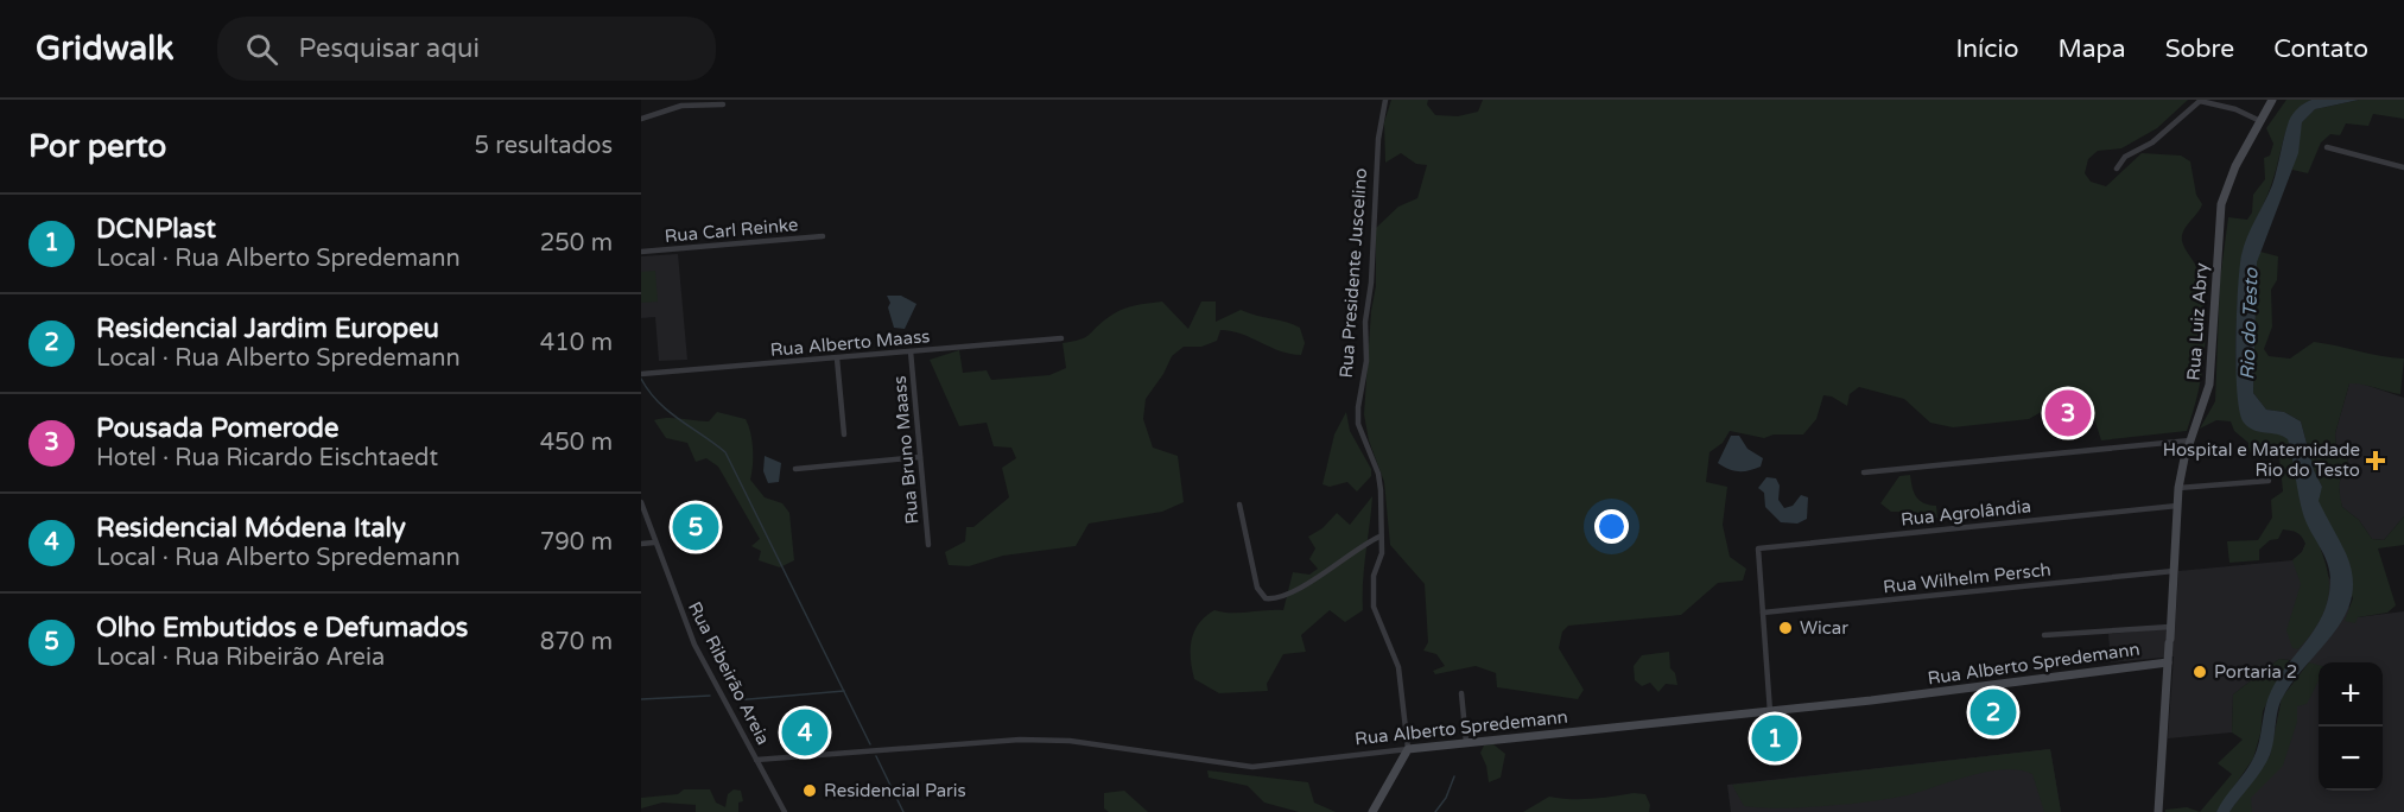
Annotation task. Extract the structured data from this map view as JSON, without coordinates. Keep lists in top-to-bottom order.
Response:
{
  "streets": {
    "street": [
      "Rua Carl Reinke",
      "Rua Presidente Juscelino",
      "Rua Luiz Abry",
      "Rua Alberto Maass",
      "Rua Bruno Maass",
      "Rua Agrolândia",
      "Rua Wilhelm Persch",
      "Rua Alberto Spredemann",
      "Rua Ribeirão Areia"
    ]
  },
  "crossings": [
    ["Rua Presidente Juscelino", "Rua Alberto Spredemann"],
    ["Rua Luiz Abry", "Rua Agrolândia"],
    ["Rua Luiz Abry", "Rua Wilhelm Persch"],
    ["Rua Luiz Abry", "Rua Alberto Spredemann"],
    ["Rua Alberto Maass", "Rua Bruno Maass"],
    ["Rua Agrolândia", "Rua Wilhelm Persch"],
    ["Rua Alberto Spredemann", "Rua Ribeirão Areia"]
  ],
  "water": ["Rio do Testo"],
  "places": {
    "health": ["Hospital e Maternidade Rio do Testo"],
    "other": ["Wicar", "Portaria 2", "Residencial Paris"]
  },
  "page": {
    "header": "Gridwalk",
    "search": "Pesquisar aqui",
    "nav": [
      "Início",
      "Mapa",
      "Sobre",
      "Contato"
    ],
    "heading": ["Por perto", "5 resultados"],
    "list": [
      {
        "mark": "1",
        "name": "DCNPlast",
        "note": "Local · Rua Alberto Spredemann",
        "value": "250 m"
      },
      {
        "mark": "2",
        "name": "Residencial Jardim Europeu",
        "note": "Local · Rua Alberto Spredemann",
        "value": "410 m"
      },
      {
        "mark": "3",
        "name": "Pousada Pomerode",
        "note": "Hotel · Rua Ricardo Eischtaedt",
        "value": "450 m"
      },
      {
        "mark": "4",
        "name": "Residencial Módena Italy",
        "note": "Local · Rua Alberto Spredemann",
        "value": "790 m"
      },
      {
        "mark": "5",
        "name": "Olho Embutidos e Defumados",
        "note": "Local · Rua Ribeirão Areia",
        "value": "870 m"
      }
    ],
    "pins": [
      "3",
      "5",
      "2",
      "4",
      "1"
    ],
    "map_buttons": ["+", "−"]
  }
}
